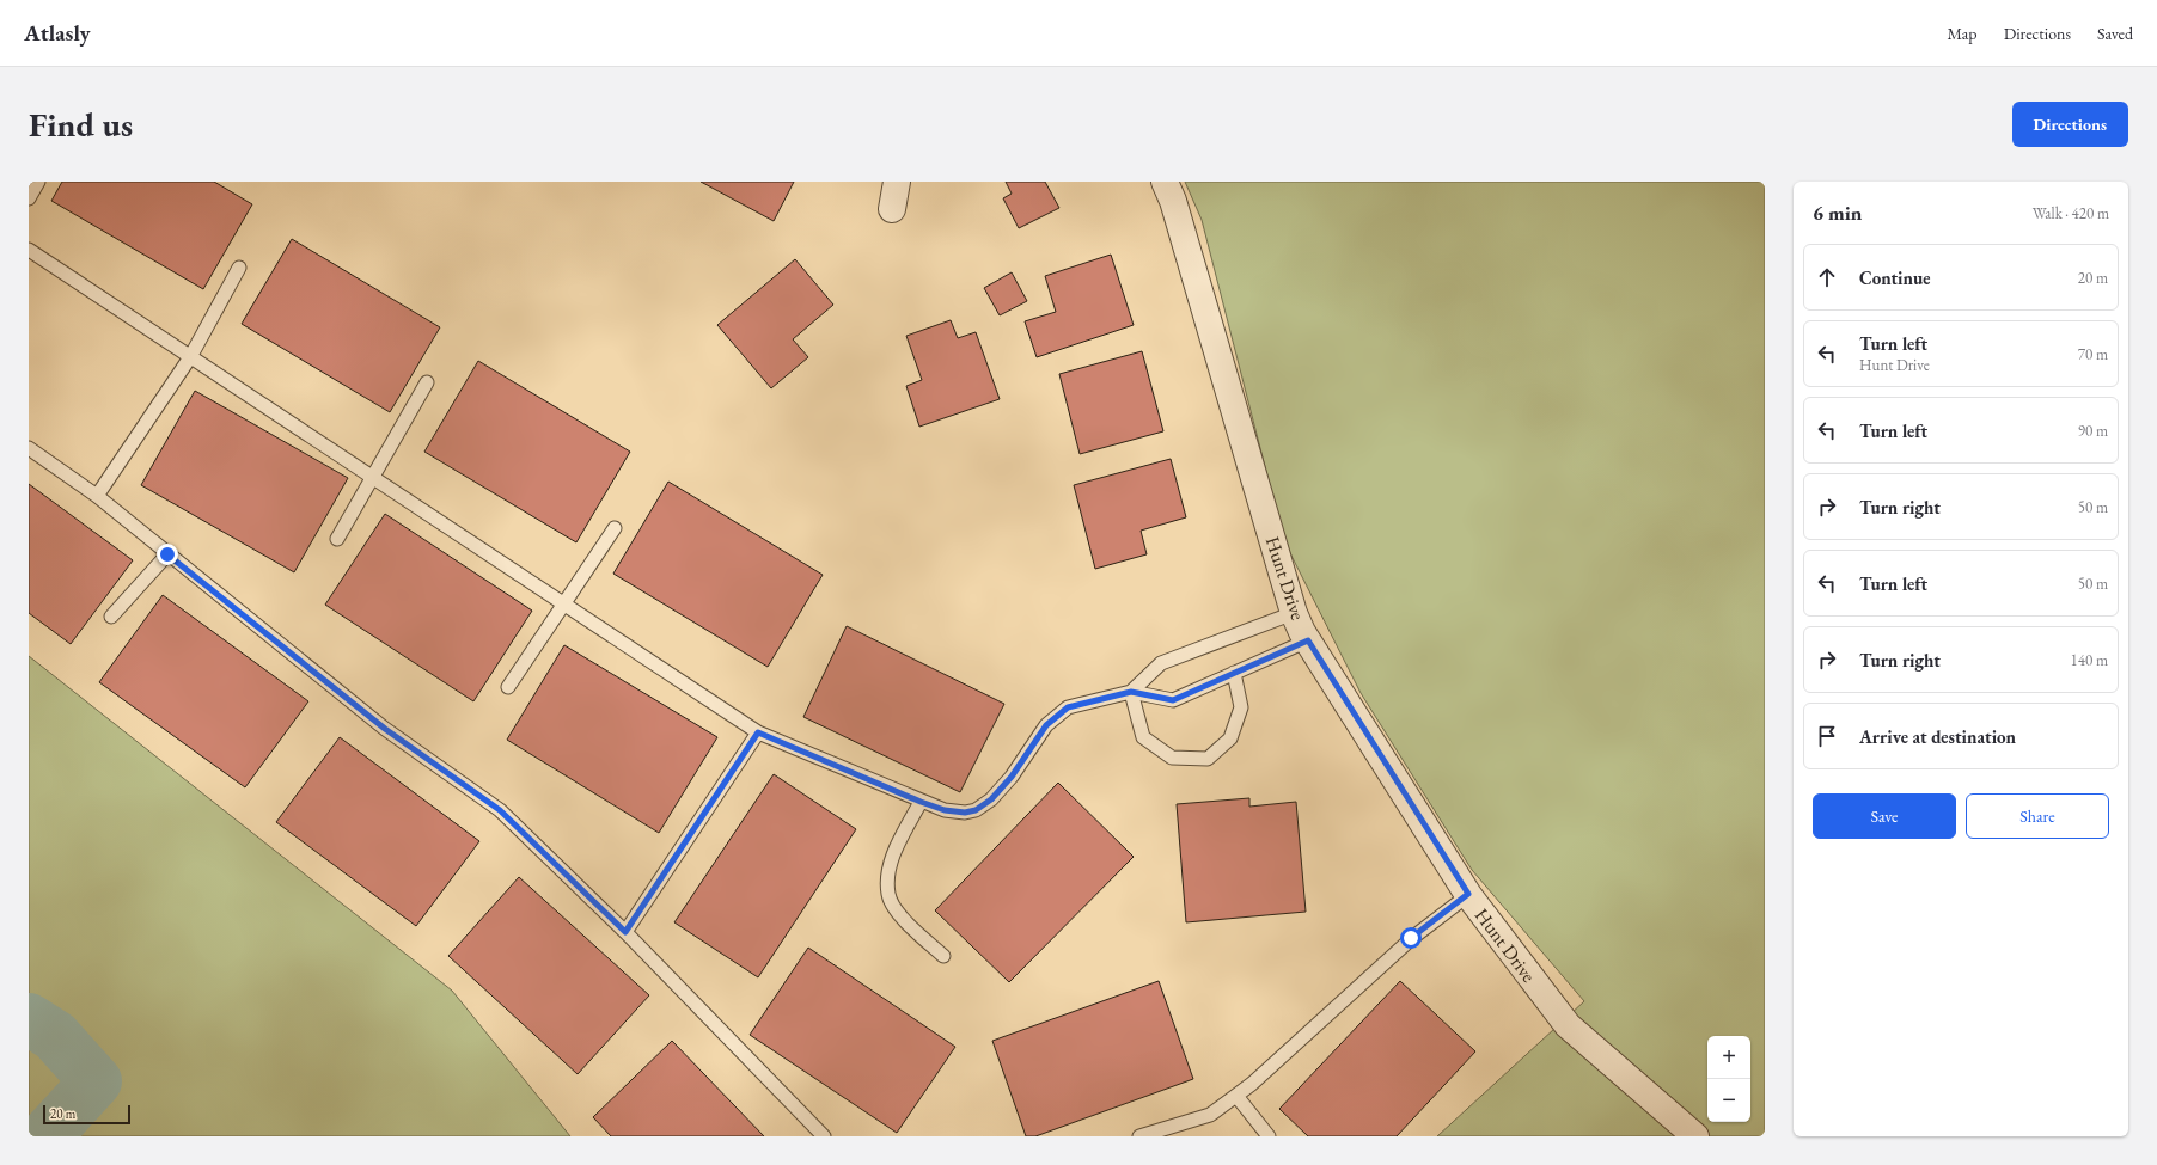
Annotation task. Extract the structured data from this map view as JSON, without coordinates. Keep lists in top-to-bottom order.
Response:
{
  "streets": {
    "street": ["Hunt Drive"]
  },
  "scale_bar": "20 m",
  "page": {
    "header": "Atlasly",
    "nav": ["Map", "Directions", "Saved"],
    "buttons": [
      "Directions",
      ["Save", "Share"]
    ],
    "title": "Find us",
    "heading": ["6 min", "Walk · 420 m"],
    "list": [
      ["Continue", "20 m"],
      ["Turn left", "Hunt Drive", "70 m"],
      ["Turn left", "90 m"],
      ["Turn right", "50 m"],
      ["Turn left", "50 m"],
      ["Turn right", "140 m"],
      "Arrive at destination"
    ],
    "map_buttons": ["+", "−"],
    "scale": "20 m"
  }
}
